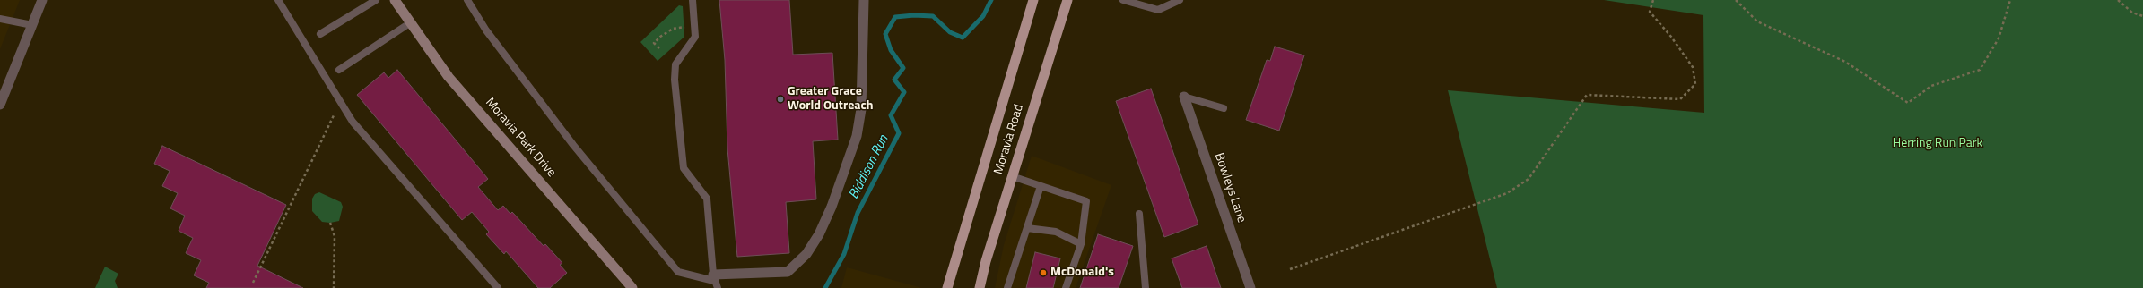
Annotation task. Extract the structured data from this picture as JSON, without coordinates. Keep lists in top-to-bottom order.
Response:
{
  "streets": {
    "main road": ["Moravia Park Drive", "Moravia Road"],
    "street": ["Bowleys Lane"]
  },
  "water": ["Biddison Run"],
  "parks": ["Herring Run Park"],
  "places": ["Greater Grace World Outreach", "McDonald's"]
}
